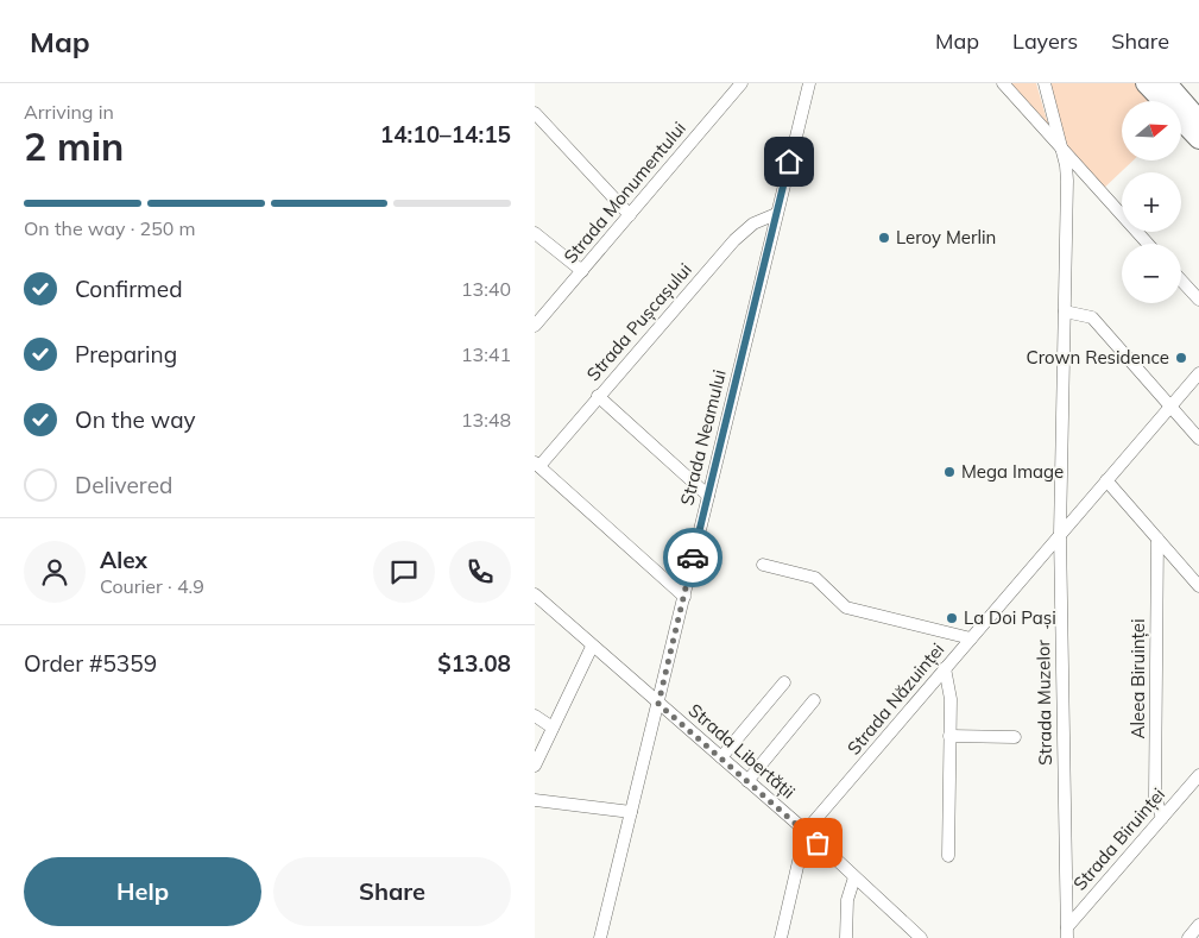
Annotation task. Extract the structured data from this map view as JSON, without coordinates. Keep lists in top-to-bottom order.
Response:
{
  "streets": {
    "street": [
      "Strada Monumentului",
      "Strada Pușcașului",
      "Strada Neamului",
      "Aleea Biruinței",
      "Strada Năzuinței",
      "Strada Muzelor",
      "Strada Libertății",
      "Strada Biruinței"
    ]
  },
  "crossings": [
    ["Strada Pușcașului", "Strada Neamului"],
    ["Strada Neamului", "Strada Libertății"],
    ["Aleea Biruinței", "Strada Biruinței"],
    ["Strada Năzuinței", "Strada Muzelor"],
    ["Strada Năzuinței", "Strada Libertății"],
    ["Strada Muzelor", "Strada Biruinței"]
  ],
  "places": [
    "Leroy Merlin",
    "Crown Residence",
    "Mega Image",
    "La Doi Pași"
  ],
  "north": "right",
  "page": {
    "header": "Map",
    "nav": ["Map", "Layers", "Share"],
    "heading": ["2 min", "Arriving in", "14:10–14:15"],
    "panel": [
      "Alex",
      "Courier · 4.9",
      "Order #5359",
      "$13.08"
    ],
    "map_buttons": ["+", "−"],
    "bar": "On the way · 250 m",
    "list": [
      ["Confirmed", "13:40"],
      ["Preparing", "13:41"],
      ["On the way", "13:48"],
      "Delivered"
    ],
    "buttons": ["Help", "Share"]
  }
}
